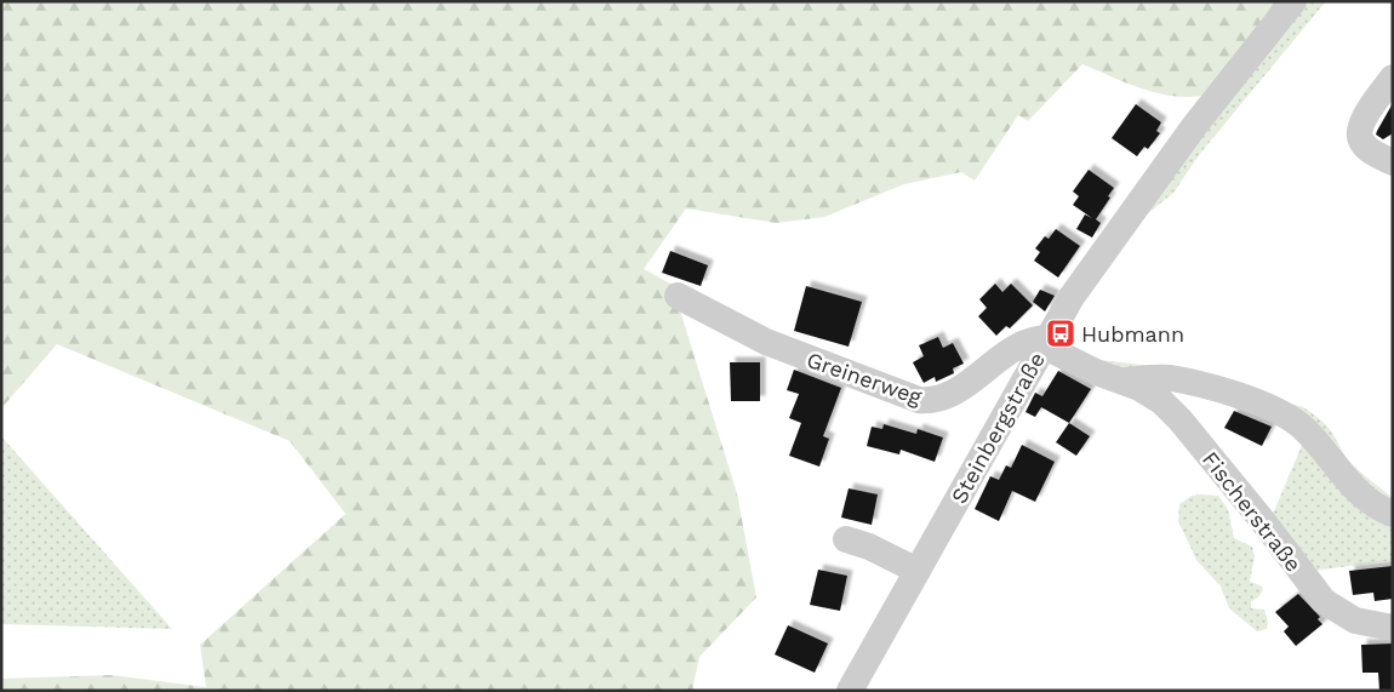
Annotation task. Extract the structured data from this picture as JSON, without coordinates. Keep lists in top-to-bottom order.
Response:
{
  "streets": {
    "street": ["Greinerweg", "Steinbergstraße", "Fischerstraße"]
  },
  "crossings": [
    ["Greinerweg", "Steinbergstraße"],
    ["Greinerweg", "Fischerstraße"],
    ["Steinbergstraße", "Fischerstraße"]
  ],
  "places": {
    "bus stop": ["Hubmann"]
  }
}
